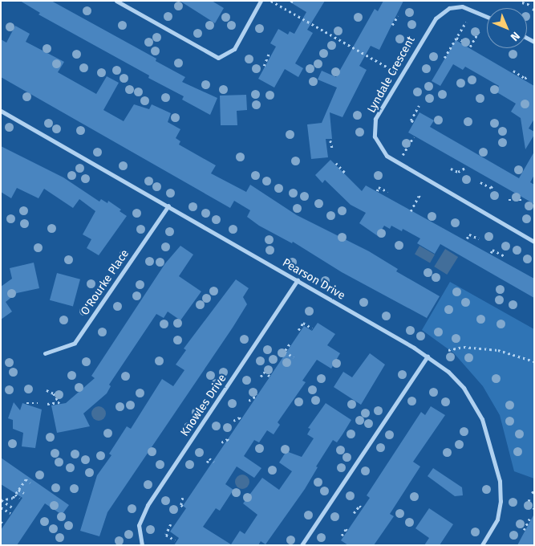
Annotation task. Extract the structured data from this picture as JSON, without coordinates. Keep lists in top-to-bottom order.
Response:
{
  "streets": {
    "street": [
      "Lyndale Crescent",
      "Pearson Drive",
      "O'Rourke Place",
      "Knowles Drive"
    ]
  },
  "crossings": [
    ["Pearson Drive", "O'Rourke Place"],
    ["Pearson Drive", "Knowles Drive"]
  ],
  "north": "bottom right"
}
